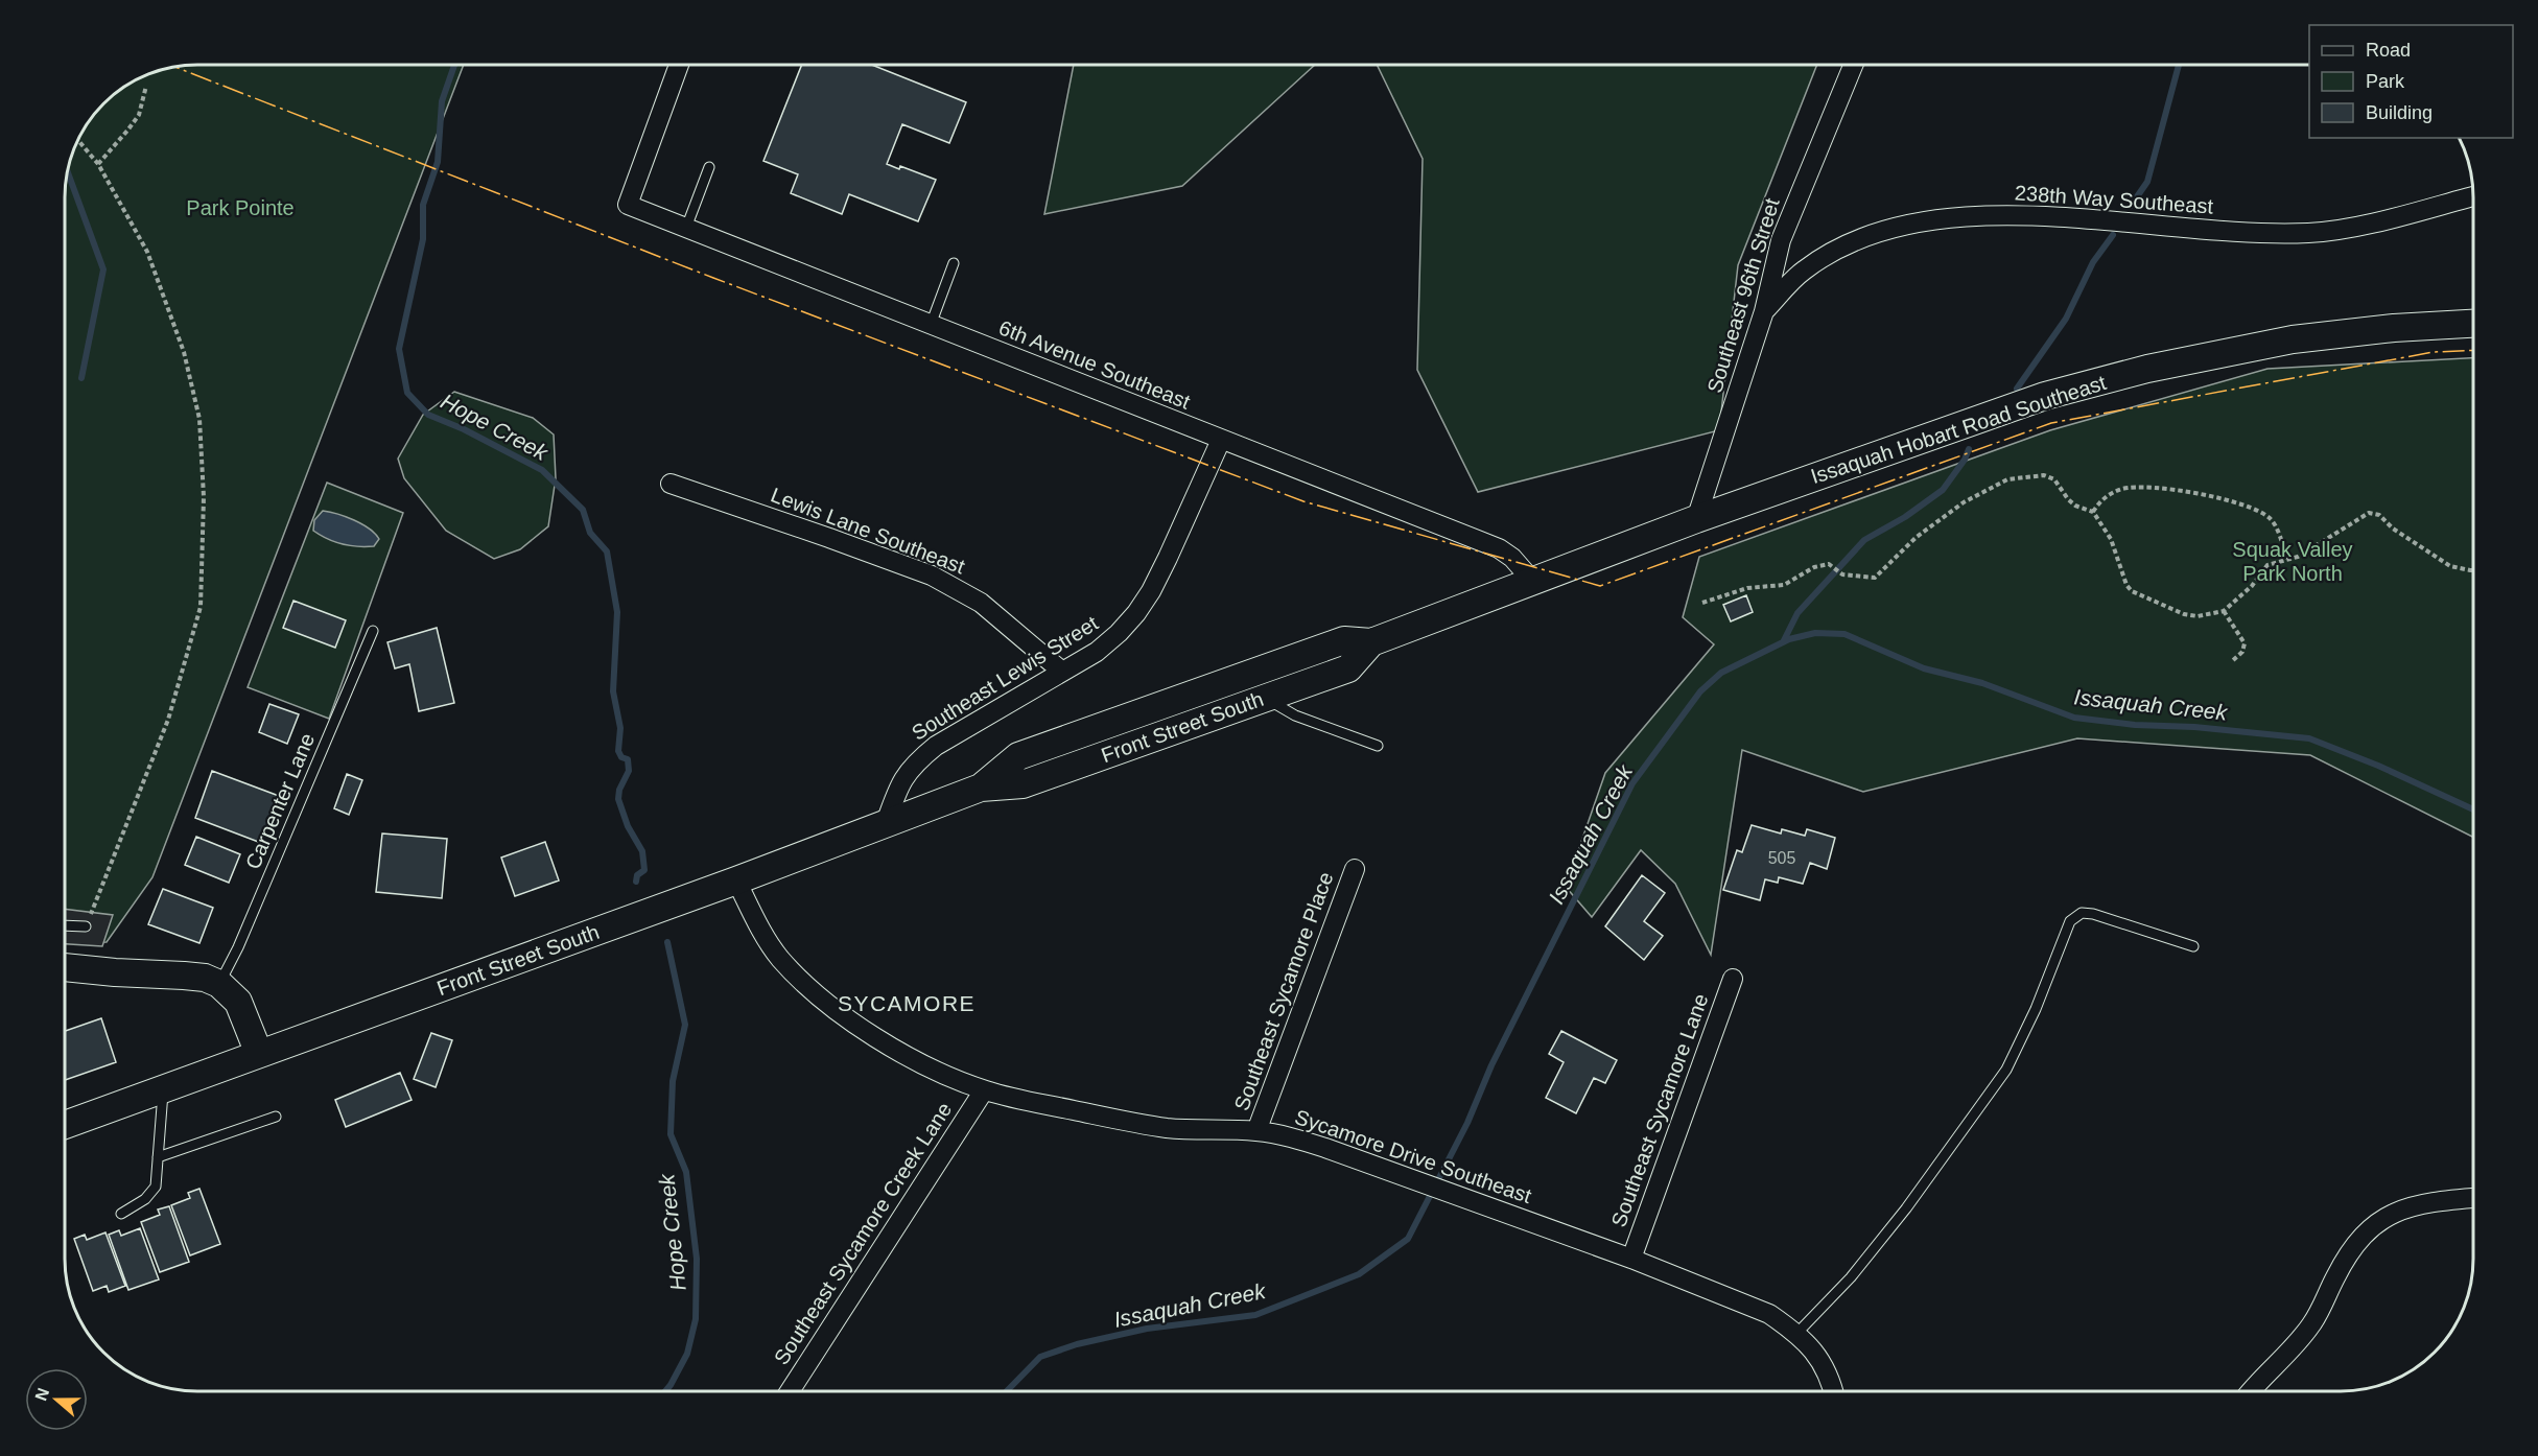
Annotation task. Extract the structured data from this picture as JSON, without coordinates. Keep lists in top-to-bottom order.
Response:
{
  "streets": {
    "main road": ["Issaquah Hobart Road Southeast", "Front Street South"],
    "street": [
      "238th Way Southeast",
      "Southeast 96th Street",
      "6th Avenue Southeast",
      "Lewis Lane Southeast",
      "Southeast Lewis Street",
      "Southeast Sycamore Place",
      "Southeast Sycamore Lane",
      "Sycamore Drive Southeast",
      "Southeast Sycamore Creek Lane"
    ],
    "lane": ["Carpenter Lane"]
  },
  "crossings": [
    ["238th Way Southeast", "Southeast 96th Street"],
    ["Southeast 96th Street", "Issaquah Hobart Road Southeast"],
    ["Southeast 96th Street", "Front Street South"],
    ["6th Avenue Southeast", "Southeast Lewis Street"],
    ["6th Avenue Southeast", "Front Street South"],
    ["Issaquah Hobart Road Southeast", "Front Street South"],
    ["Lewis Lane Southeast", "Southeast Lewis Street"],
    ["Southeast Lewis Street", "Front Street South"],
    ["Front Street South", "Sycamore Drive Southeast"],
    ["Southeast Sycamore Place", "Sycamore Drive Southeast"],
    ["Southeast Sycamore Lane", "Sycamore Drive Southeast"],
    ["Sycamore Drive Southeast", "Southeast Sycamore Creek Lane"]
  ],
  "districts": ["SYCAMORE"],
  "water": ["Hope Creek", "Issaquah Creek"],
  "parks": ["Park Pointe", "Squak Valley Park North"],
  "house_numbers": ["505"],
  "legend": ["Road", "Park", "Building"],
  "north": "left"
}
